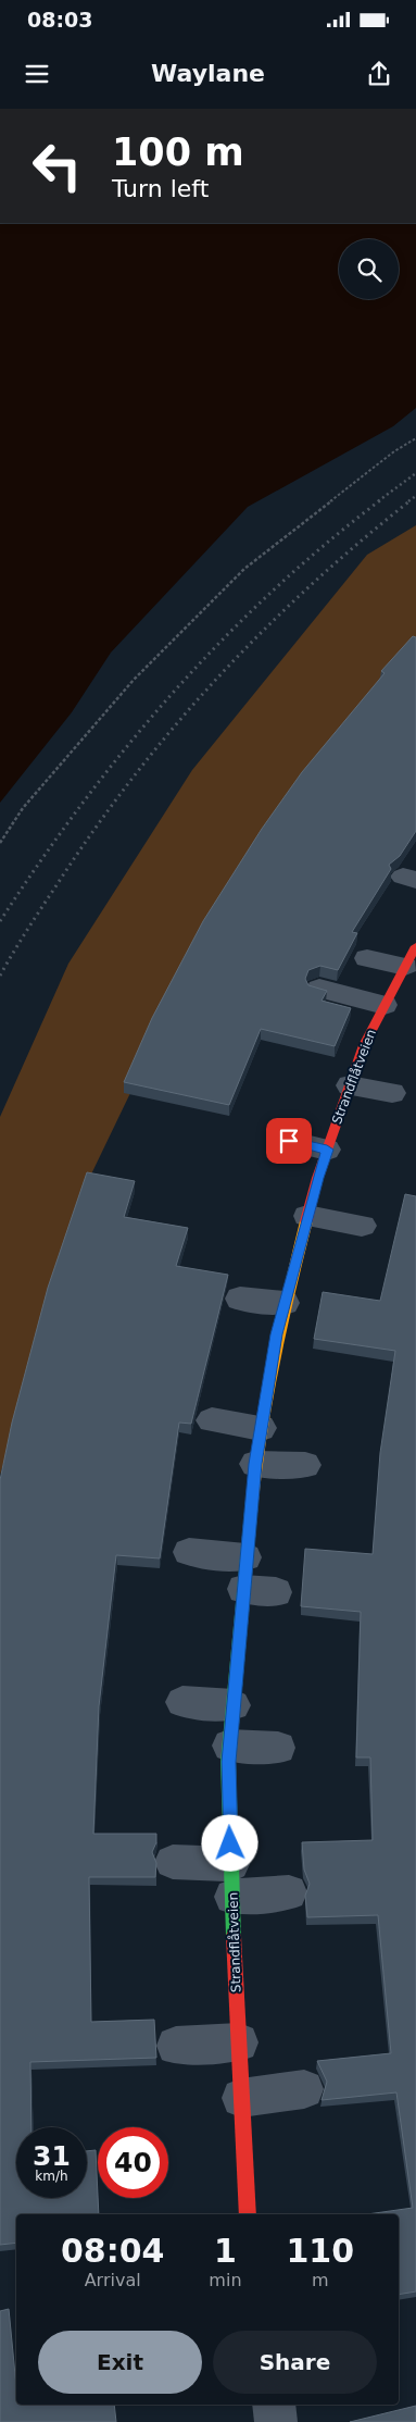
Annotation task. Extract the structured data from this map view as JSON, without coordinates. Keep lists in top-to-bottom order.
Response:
{
  "streets": {
    "street": ["Strandflåtveien"]
  },
  "page": {
    "status": "08:03",
    "header": "Waylane",
    "turn": ["100 m", "Turn left"],
    "speed": "31 km/h",
    "limit": "40",
    "eta": [
      "08:04",
      "Arrival",
      "1",
      "min",
      "110",
      "m"
    ],
    "buttons": ["Exit", "Share"]
  }
}
